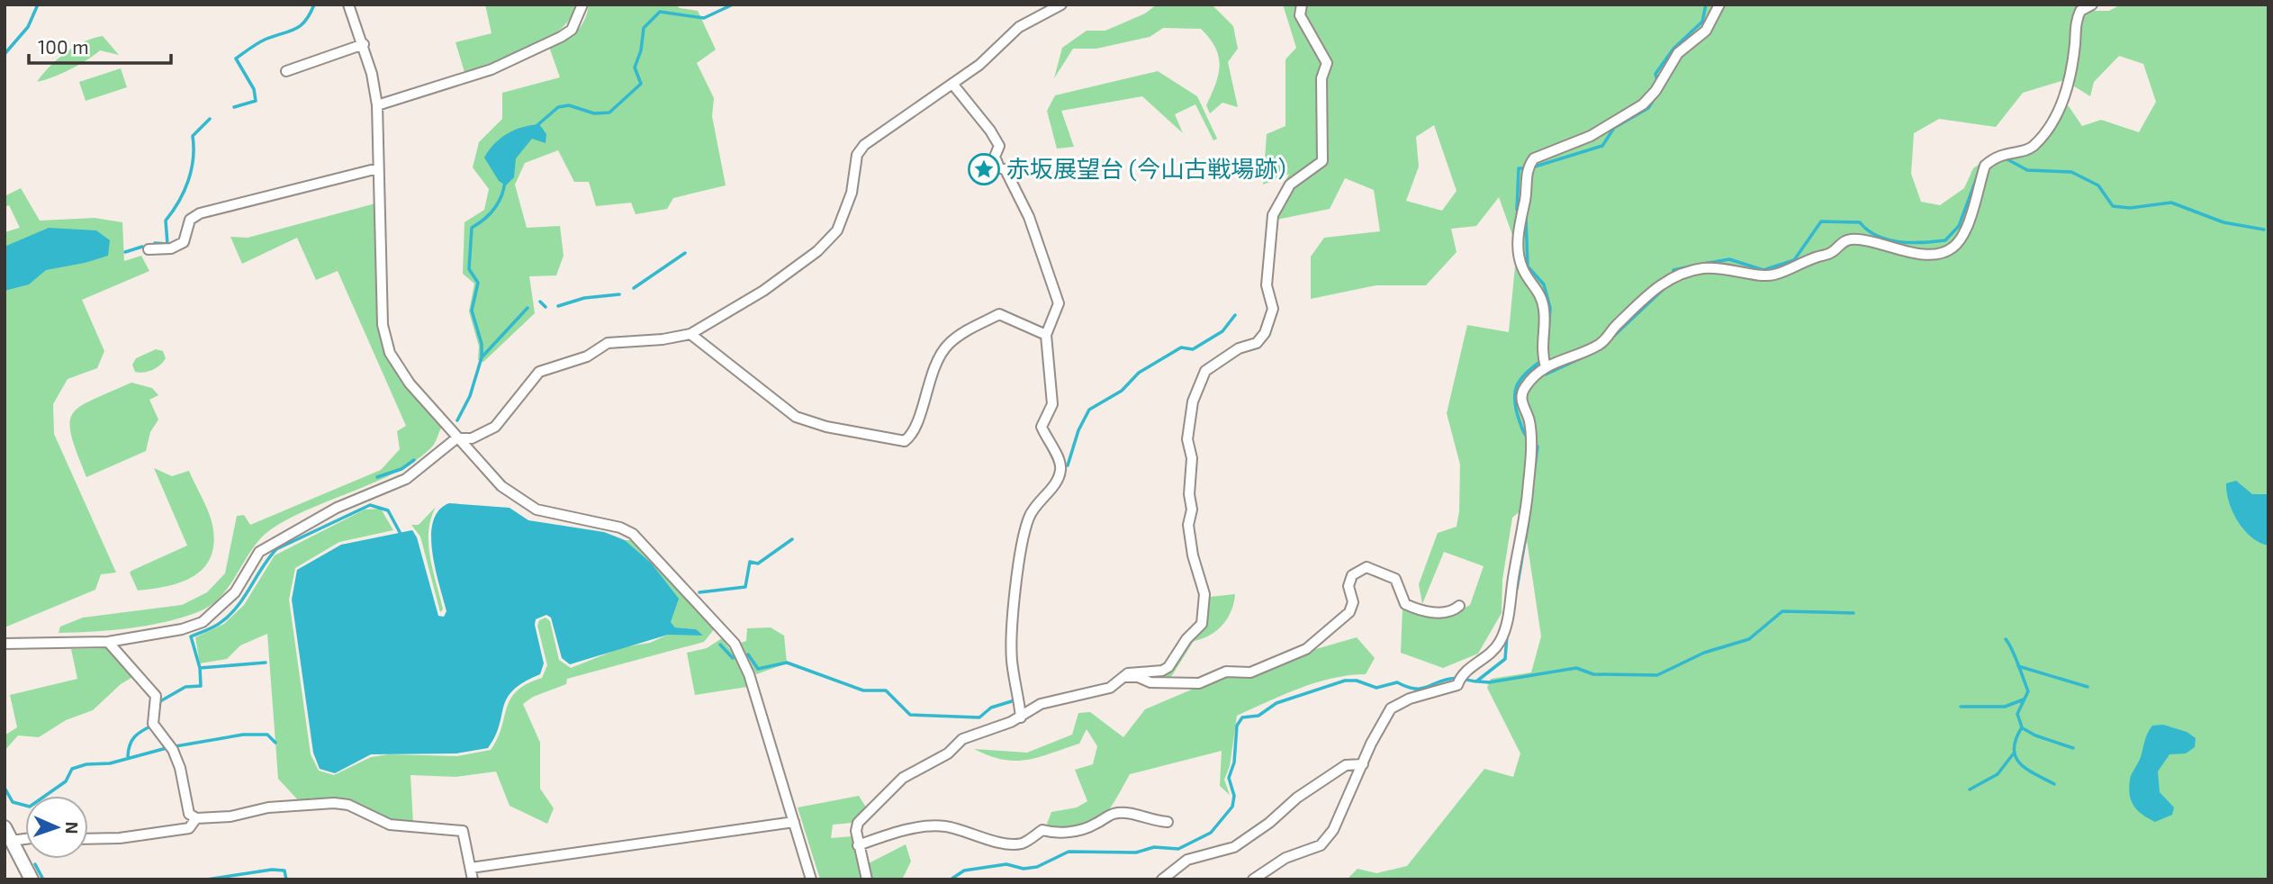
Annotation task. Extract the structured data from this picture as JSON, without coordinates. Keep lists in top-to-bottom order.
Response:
{
  "places": {
    "place": ["赤坂展望台 (今山古戦場跡）"]
  },
  "scale_bar": "100 m",
  "north": "right"
}
